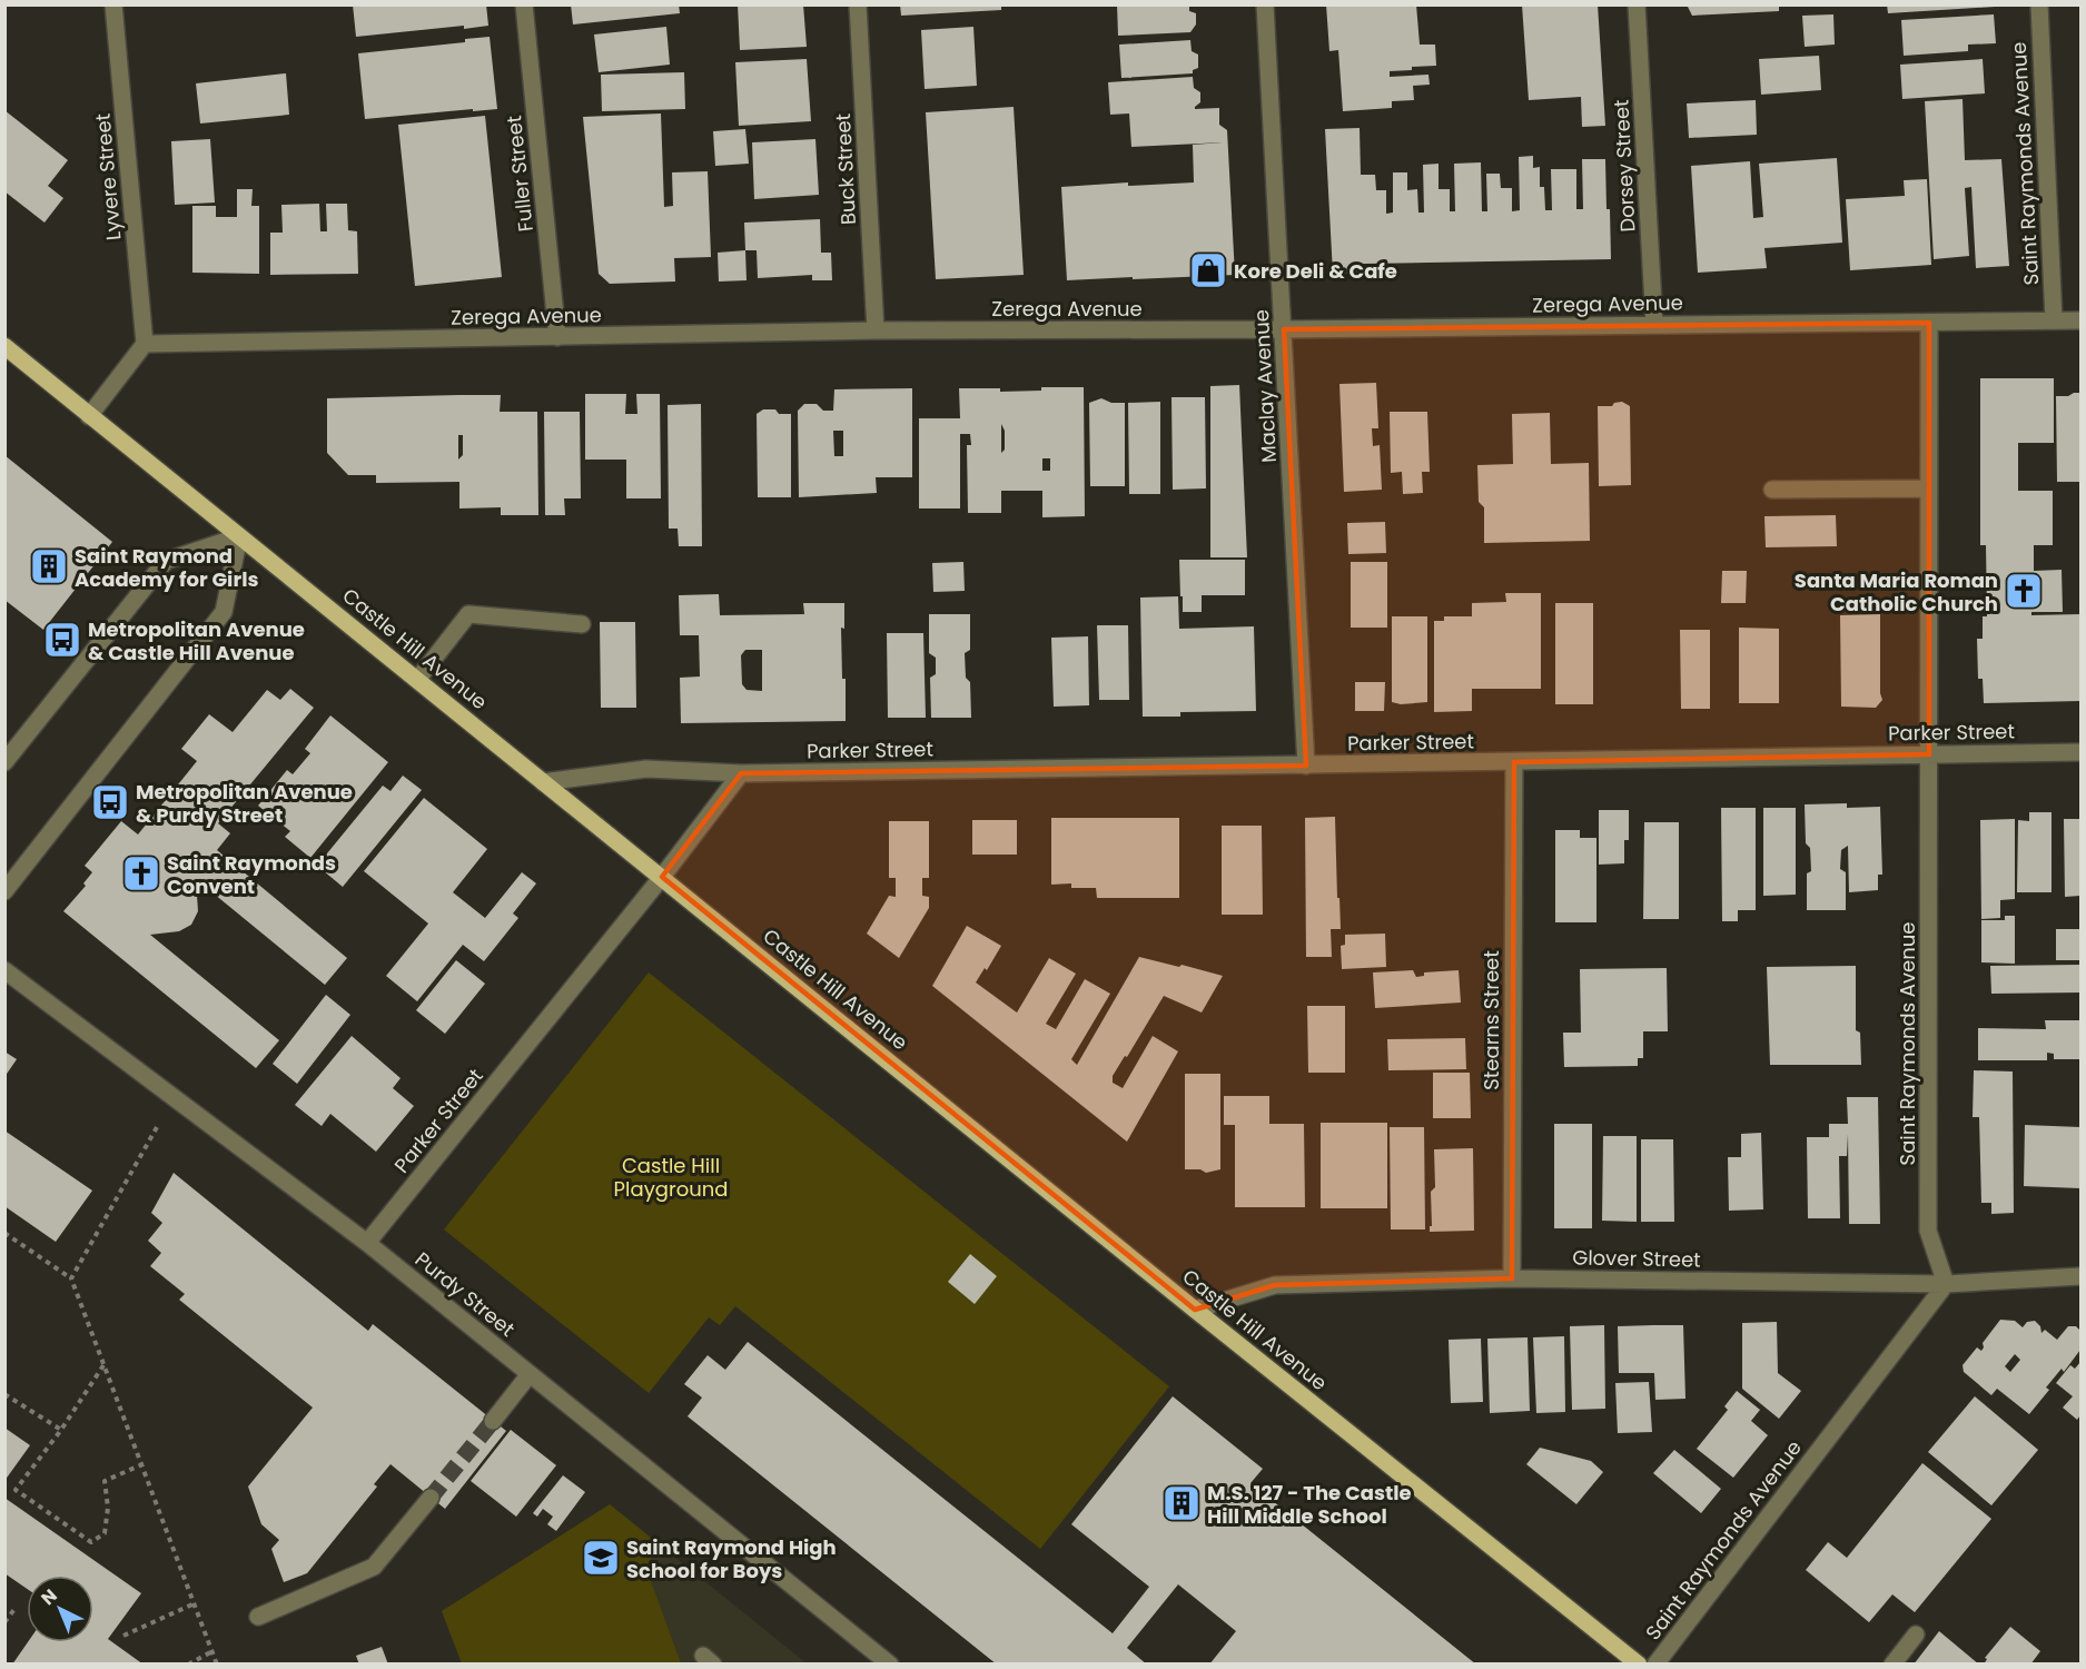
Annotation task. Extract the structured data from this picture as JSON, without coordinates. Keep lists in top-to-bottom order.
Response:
{
  "streets": {
    "main road": ["Castle Hill Avenue"],
    "street": [
      "Saint Raymonds Avenue",
      "Dorsey Street",
      "Buck Street",
      "Fuller Street",
      "Lyvere Street",
      "Zerega Avenue",
      "Maclay Avenue",
      "Parker Street",
      "Stearns Street",
      "Glover Street",
      "Purdy Street"
    ]
  },
  "crossings": [
    ["Saint Raymonds Avenue", "Zerega Avenue"],
    ["Saint Raymonds Avenue", "Parker Street"],
    ["Saint Raymonds Avenue", "Glover Street"],
    ["Dorsey Street", "Zerega Avenue"],
    ["Buck Street", "Zerega Avenue"],
    ["Fuller Street", "Zerega Avenue"],
    ["Lyvere Street", "Zerega Avenue"],
    ["Zerega Avenue", "Maclay Avenue"],
    ["Maclay Avenue", "Parker Street"],
    ["Castle Hill Avenue", "Parker Street"],
    ["Castle Hill Avenue", "Glover Street"],
    ["Parker Street", "Stearns Street"],
    ["Parker Street", "Purdy Street"],
    ["Stearns Street", "Glover Street"]
  ],
  "parks": ["Castle Hill Playground"],
  "places": {
    "shop": ["Kore Deli & Cafe"],
    "building": ["Saint Raymond Academy for Girls", "M.S. 127 - The Castle Hill Middle School"],
    "church": ["Santa Maria Roman Catholic Church", "Saint Raymonds Convent"],
    "bus stop": ["Metropolitan Avenue & Castle Hill Avenue", "Metropolitan Avenue & Purdy Street"],
    "school or university": ["Saint Raymond High School for Boys"]
  },
  "north": "top left"
}
